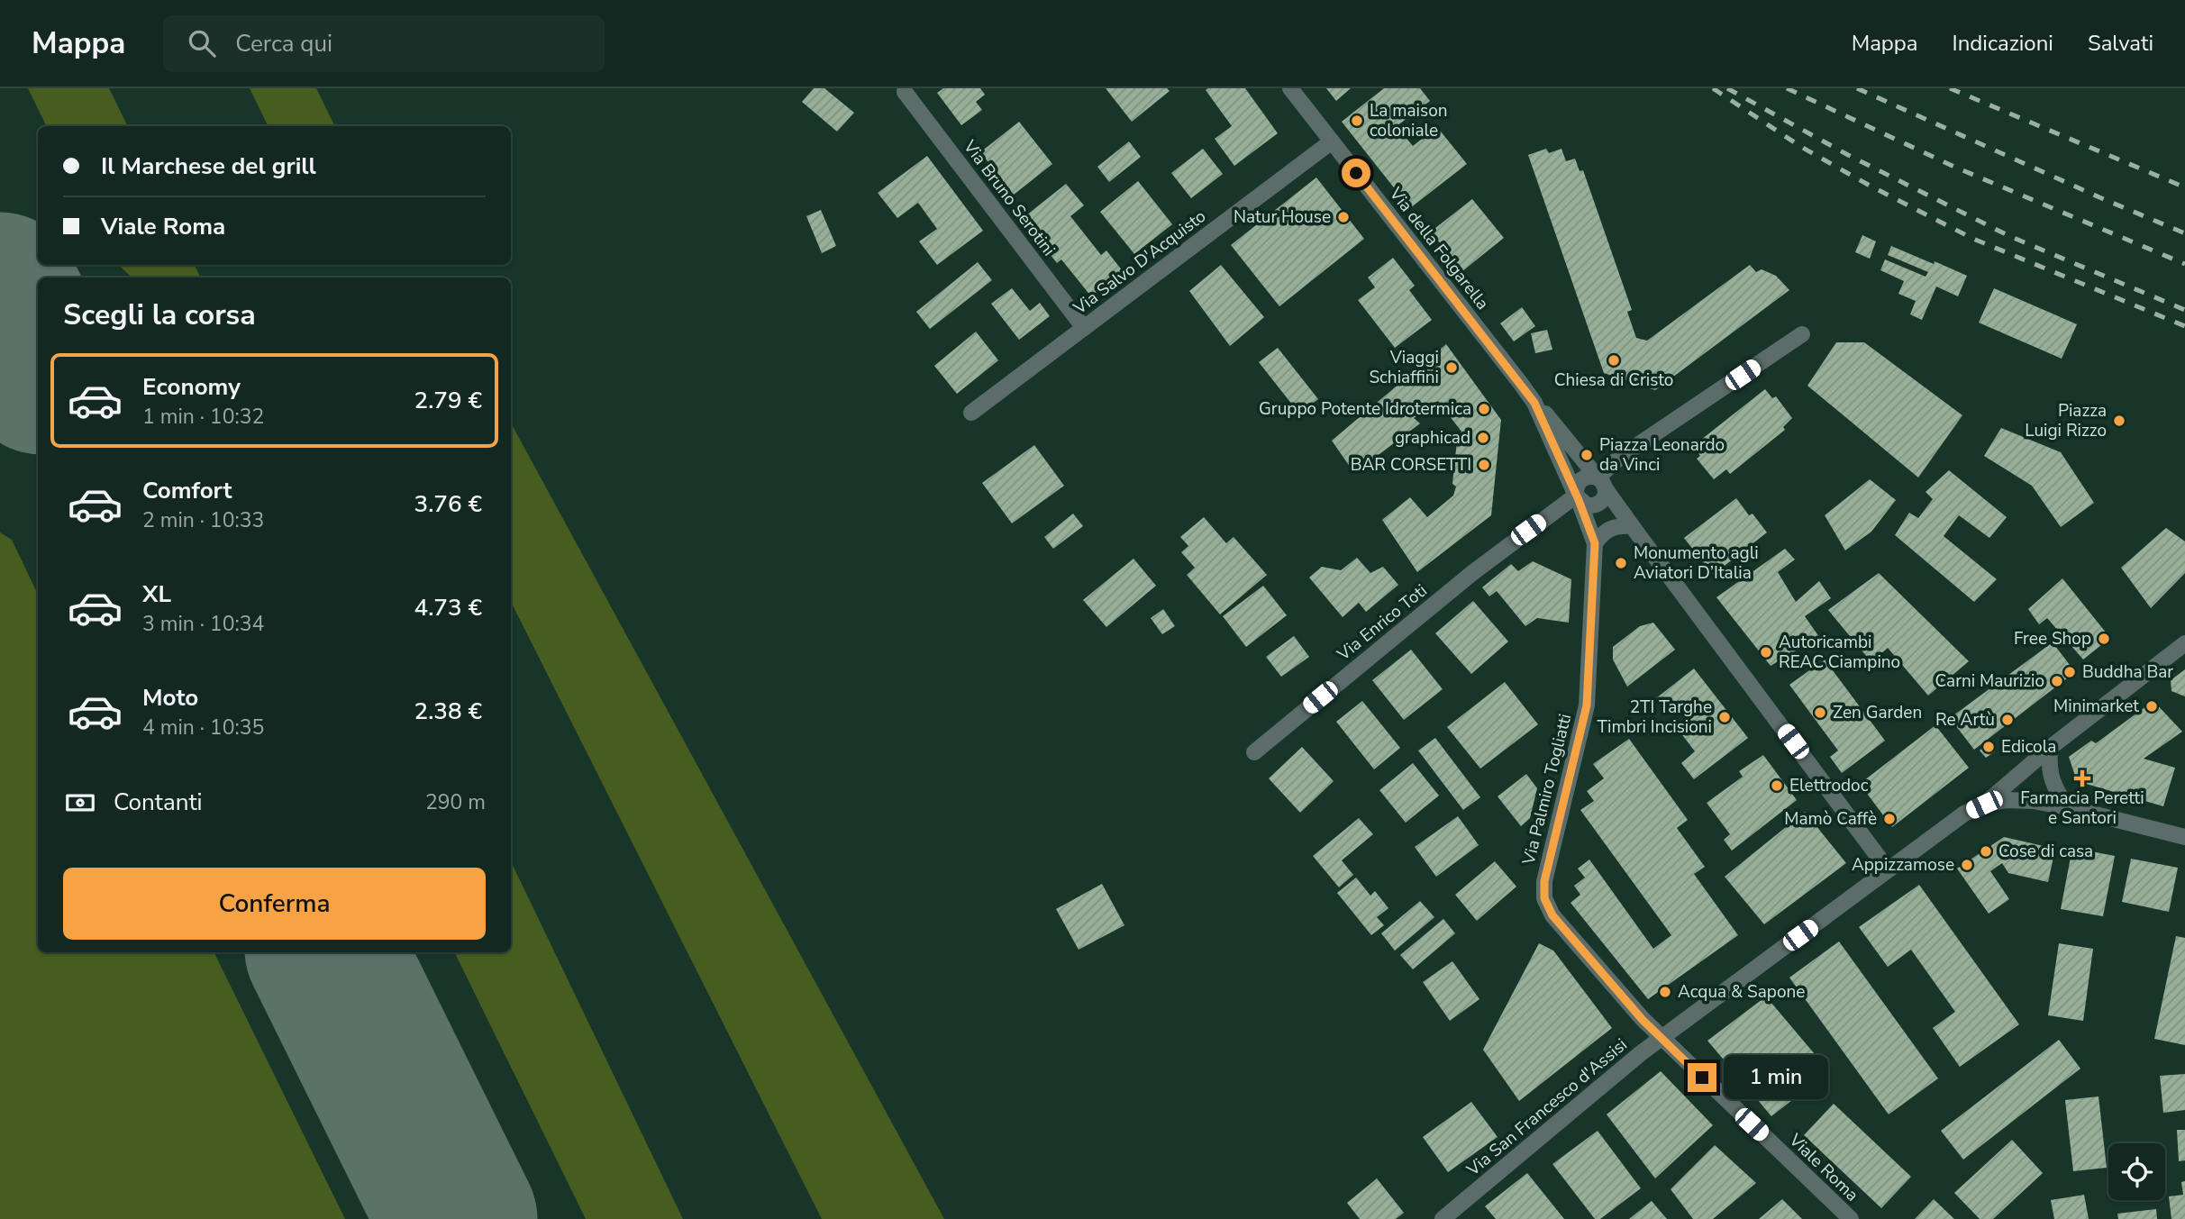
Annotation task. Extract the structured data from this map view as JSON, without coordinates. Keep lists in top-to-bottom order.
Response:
{
  "streets": {
    "street": [
      "Via Bruno Serotini",
      "Via della Folgarella",
      "Via Salvo D'Acquisto",
      "Via Enrico Toti",
      "Via Palmiro Togliatti",
      "Via San Francesco d'Assisi",
      "Viale Roma"
    ]
  },
  "crossings": [
    ["Via Bruno Serotini", "Via Salvo D'Acquisto"],
    ["Via della Folgarella", "Via Salvo D'Acquisto"],
    ["Via Palmiro Togliatti", "Via San Francesco d'Assisi"],
    ["Via Palmiro Togliatti", "Viale Roma"],
    ["Via San Francesco d'Assisi", "Viale Roma"]
  ],
  "places": {
    "other": [
      "La maison coloniale",
      "Natur House",
      "Chiesa di Cristo",
      "Viaggi Schiaffini",
      "Gruppo Potente Idrotermica",
      "Piazza Luigi Rizzo",
      "graphicad",
      "Piazza Leonardo da Vinci",
      "BAR CORSETTI",
      "Monumento agli Aviatori D’Italia",
      "Free Shop",
      "Autoricambi REAC Ciampino",
      "Buddha Bar",
      "Carni Maurizio",
      "Minimarket",
      "Zen Garden",
      "2TI Targhe Timbri Incisioni",
      "Re Artù",
      "Edicola",
      "Elettrodoc",
      "Mamò Caffè",
      "Cose di casa",
      "Appizzamose",
      "Acqua & Sapone"
    ],
    "health": ["Farmacia Peretti e Santori"]
  },
  "page": {
    "header": "Mappa",
    "search": "Cerca qui",
    "nav": ["Mappa", "Indicazioni", "Salvati"],
    "banner": ["Il Marchese del grill", "Viale Roma"],
    "heading": "Scegli la corsa",
    "list": [
      {
        "name": "Economy",
        "note": "1 min · 10:32",
        "value": "2.79 €"
      },
      {
        "name": "Comfort",
        "note": "2 min · 10:33",
        "value": "3.76 €"
      },
      {
        "name": "XL",
        "note": "3 min · 10:34",
        "value": "4.73 €"
      },
      {
        "name": "Moto",
        "note": "4 min · 10:35",
        "value": "2.38 €"
      }
    ],
    "pay": ["Contanti", "290 m"],
    "buttons": "Conferma",
    "bubble": "1 min"
  }
}
